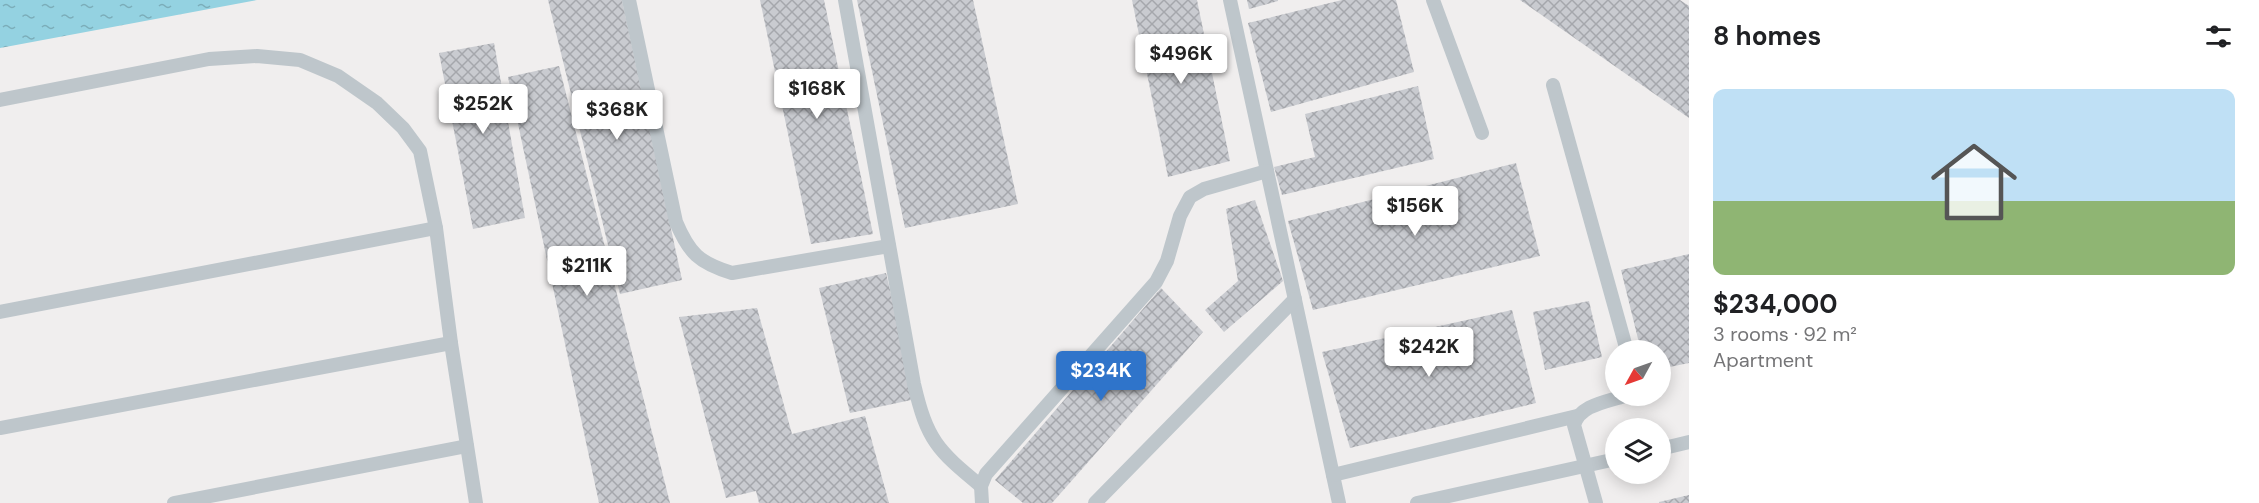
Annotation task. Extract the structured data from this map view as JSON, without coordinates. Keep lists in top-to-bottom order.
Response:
{
  "north": "bottom left",
  "page": {
    "heading": "8 homes",
    "price": [
      "$496K",
      "$168K",
      "$252K",
      "$368K",
      "$156K",
      "$211K",
      "$242K",
      "$234K"
    ],
    "list": [
      {
        "name": "$234,000",
        "note": "3 rooms · 92 m² · Apartment"
      }
    ]
  }
}
